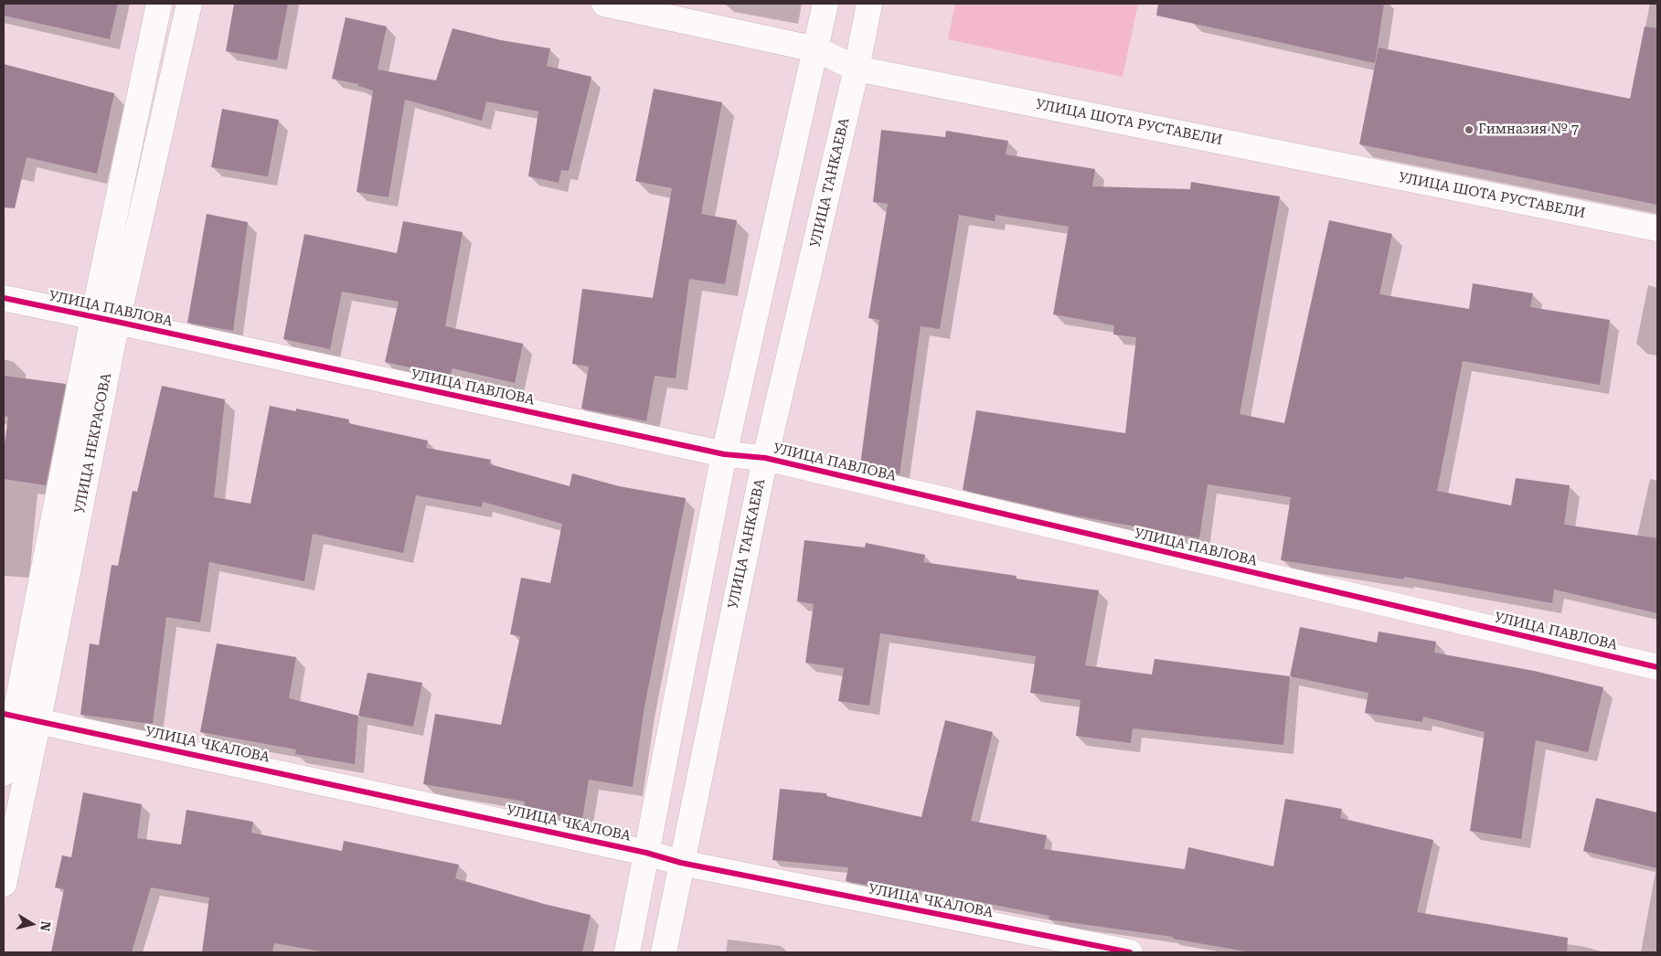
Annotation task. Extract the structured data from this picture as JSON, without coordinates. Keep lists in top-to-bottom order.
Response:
{
  "streets": {
    "street": [
      "УЛИЦА ШОТА РУСТАВЕЛИ",
      "УЛИЦА ТАНКАЕВА",
      "УЛИЦА ПАВЛОВА",
      "УЛИЦА НЕКРАСОВА",
      "УЛИЦА ЧКАЛОВА"
    ]
  },
  "crossings": [
    ["УЛИЦА ШОТА РУСТАВЕЛИ", "УЛИЦА ТАНКАЕВА"],
    ["УЛИЦА ТАНКАЕВА", "УЛИЦА ПАВЛОВА"],
    ["УЛИЦА ТАНКАЕВА", "УЛИЦА ЧКАЛОВА"],
    ["УЛИЦА ПАВЛОВА", "УЛИЦА НЕКРАСОВА"],
    ["УЛИЦА НЕКРАСОВА", "УЛИЦА ЧКАЛОВА"]
  ],
  "places": ["Гимназия № 7"],
  "north": "right"
}
